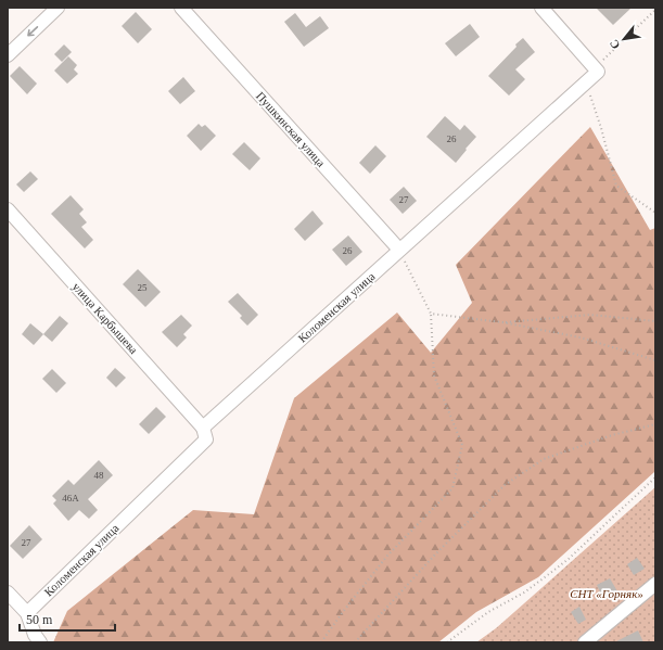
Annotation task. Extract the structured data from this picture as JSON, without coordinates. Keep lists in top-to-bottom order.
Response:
{
  "streets": {
    "street": ["Пушкинская улица", "Коломенская улица", "улица Карбышева"]
  },
  "crossings": [
    ["Пушкинская улица", "Коломенская улица"],
    ["Коломенская улица", "улица Карбышева"]
  ],
  "parks": ["СНТ «Горняк»"],
  "house_numbers": [
    "26",
    "27",
    "26",
    "25",
    "48",
    "46А",
    "27"
  ],
  "scale_bar": "50 m",
  "north": "bottom left"
}
